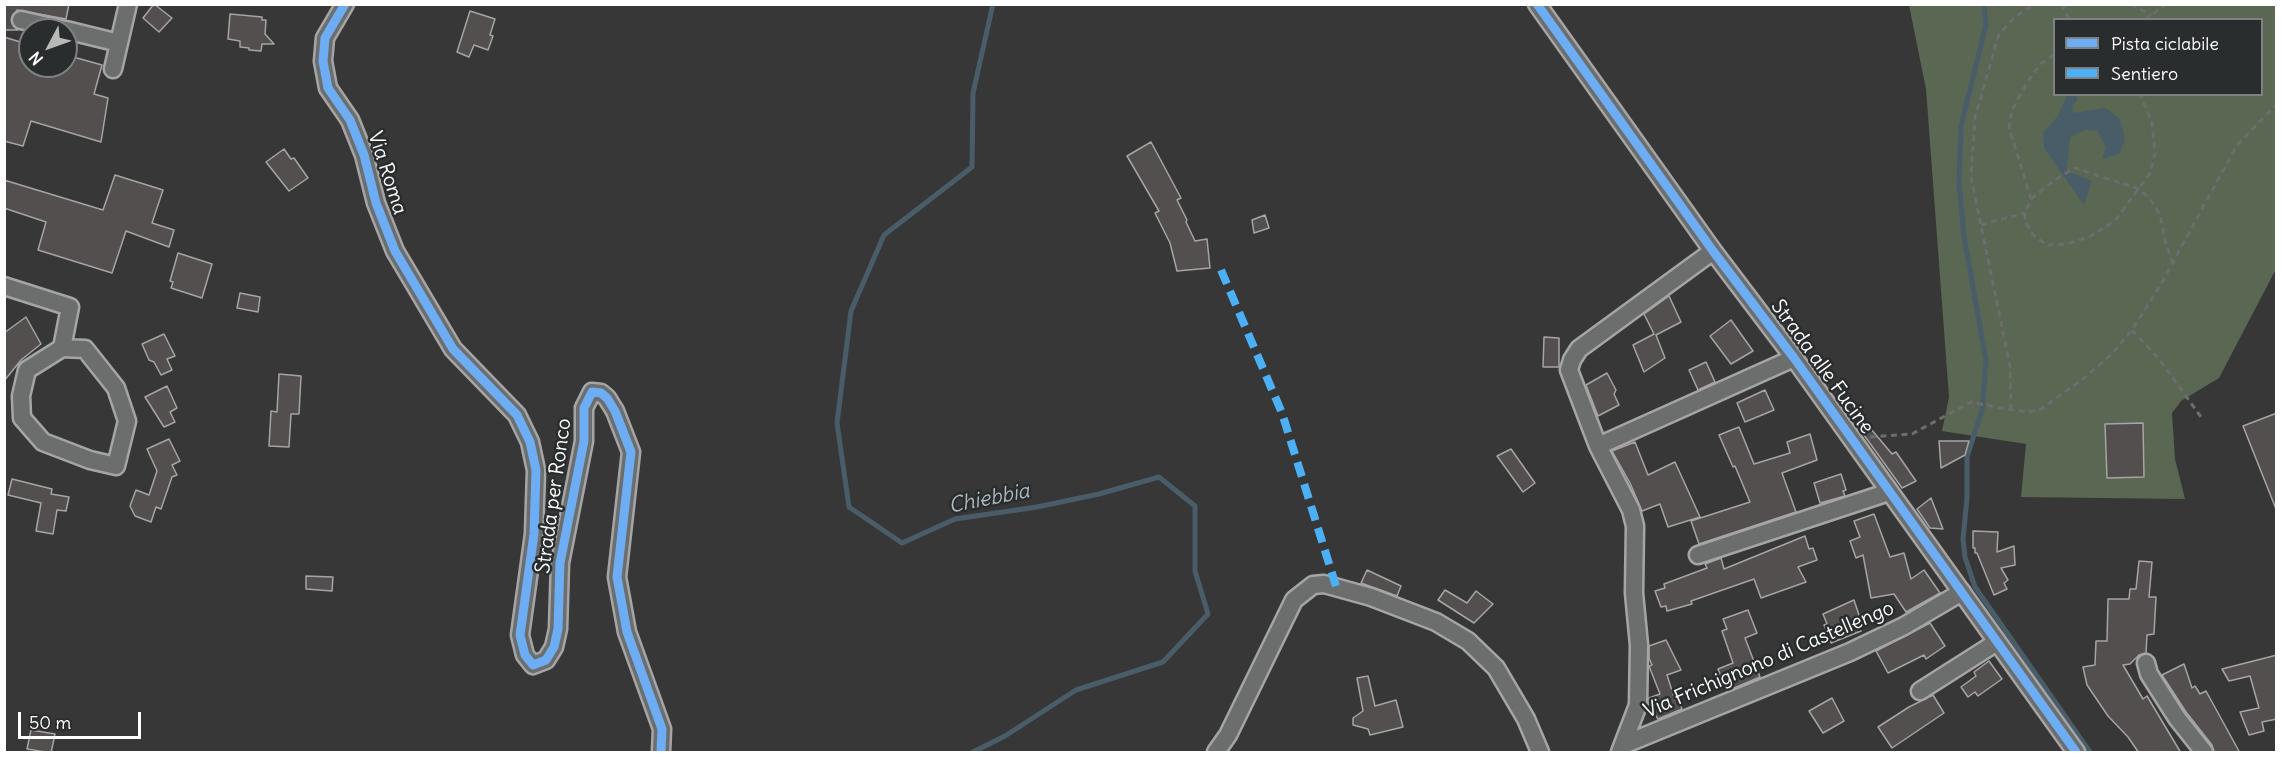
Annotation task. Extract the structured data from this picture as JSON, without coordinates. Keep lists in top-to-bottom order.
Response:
{
  "streets": {
    "street": [
      "Via Roma",
      "Strada alle Fucine",
      "Strada per Ronco",
      "Via Frichignono di Castellengo"
    ]
  },
  "crossings": [
    ["Via Roma", "Strada per Ronco"],
    ["Strada alle Fucine", "Via Frichignono di Castellengo"]
  ],
  "water": ["Chiebbia"],
  "legend": ["Pista ciclabile", "Sentiero"],
  "scale_bar": "50 m",
  "north": "bottom left"
}
